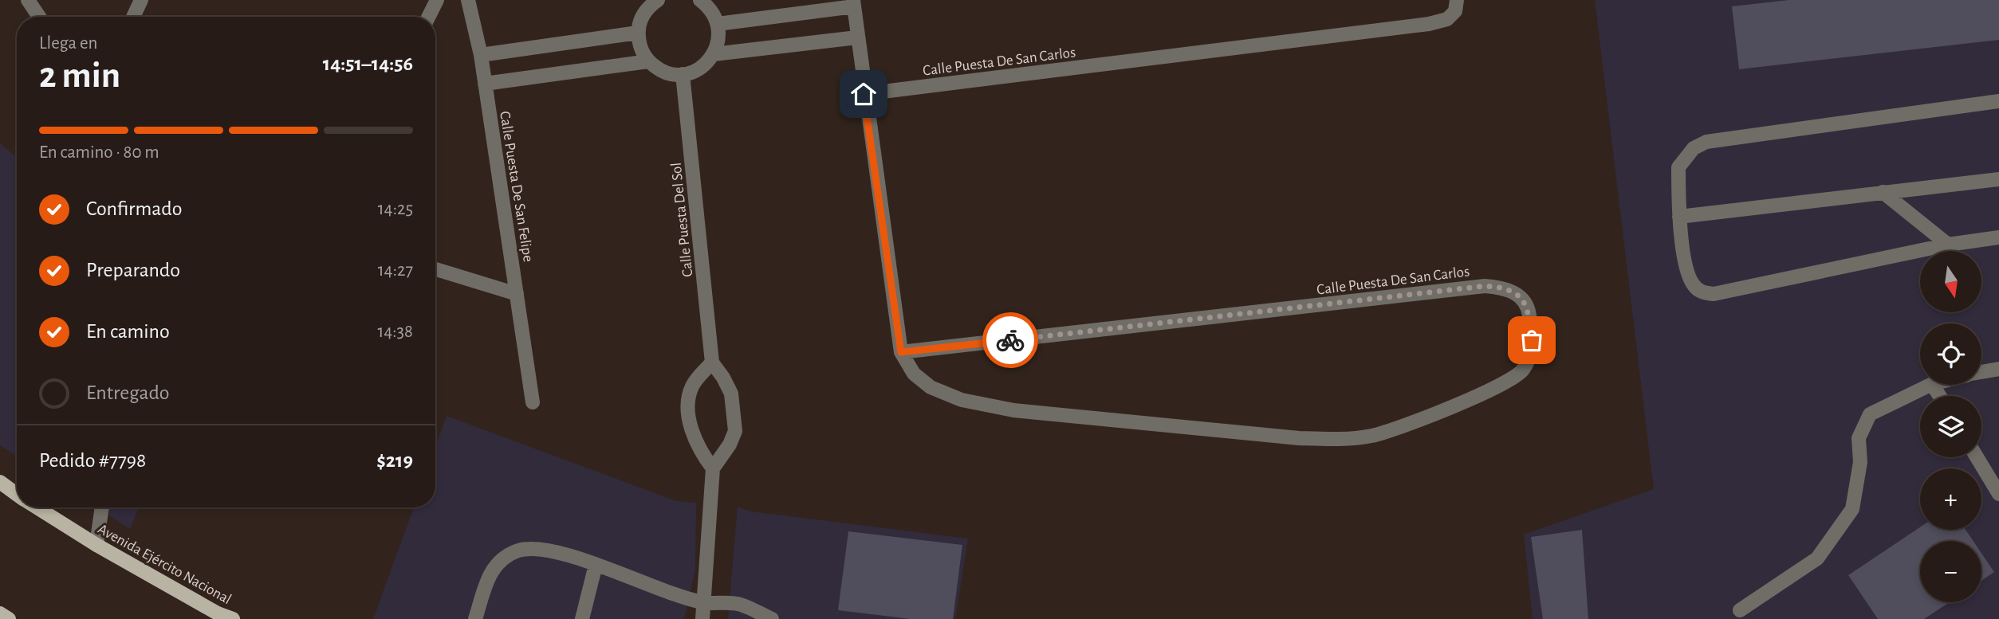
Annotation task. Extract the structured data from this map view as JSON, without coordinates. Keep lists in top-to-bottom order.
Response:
{
  "streets": {
    "main road": ["Avenida Ejército Nacional"],
    "street": ["Calle Puesta De San Carlos", "Calle Puesta De San Felipe", "Calle Puesta Del Sol"]
  },
  "north": "bottom",
  "page": {
    "heading": ["2 min", "Llega en", "14:51–14:56"],
    "panel": ["Pedido #7798", "$219"],
    "bar": "En camino · 80 m",
    "list": [
      ["Confirmado", "14:25"],
      ["Preparando", "14:27"],
      ["En camino", "14:38"],
      "Entregado"
    ],
    "map_buttons": ["+", "−"]
  }
}
